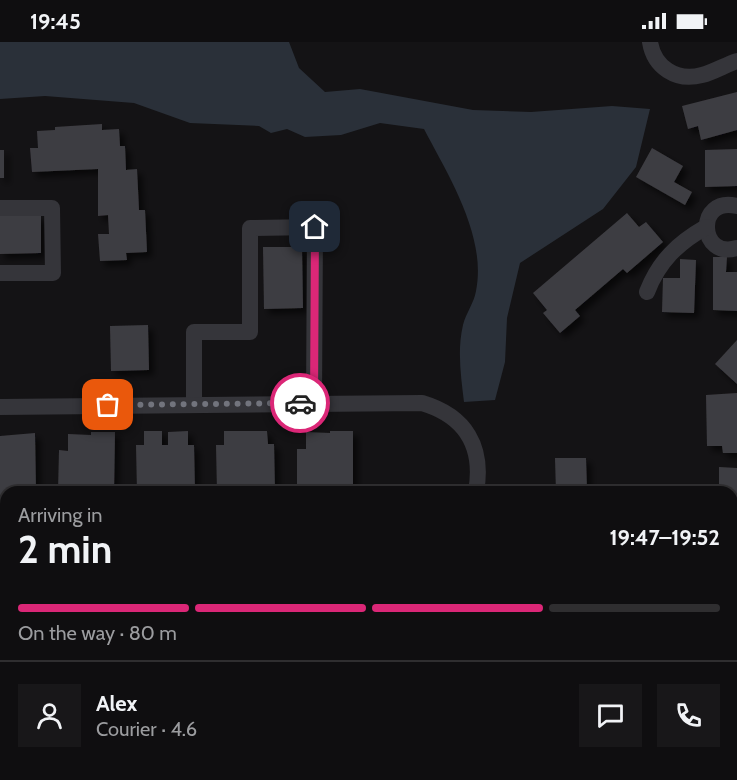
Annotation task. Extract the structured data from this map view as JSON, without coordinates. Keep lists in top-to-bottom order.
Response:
{
  "page": {
    "status": "19:45",
    "heading": ["2 min", "Arriving in", "19:47–19:52"],
    "panel": ["Alex", "Courier · 4.6"],
    "bar": "On the way · 80 m"
  }
}
